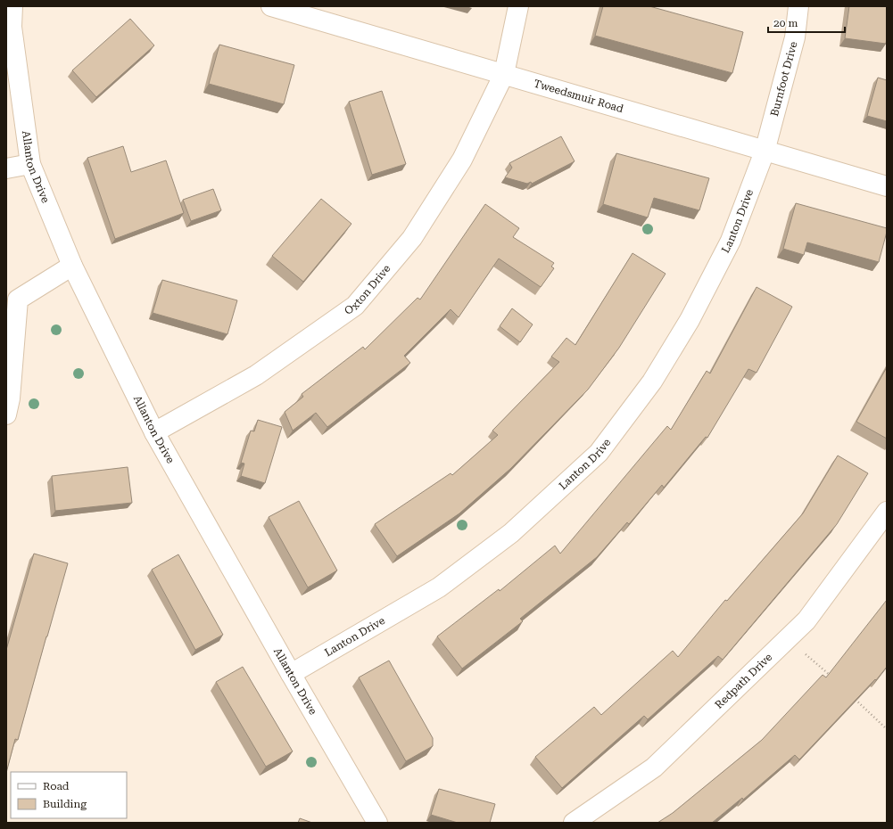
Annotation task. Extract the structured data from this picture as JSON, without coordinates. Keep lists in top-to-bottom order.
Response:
{
  "streets": {
    "street": [
      "Burnfoot Drive",
      "Tweedsmuir Road",
      "Allanton Drive",
      "Lanton Drive",
      "Oxton Drive",
      "Redpath Drive"
    ]
  },
  "crossings": [
    ["Burnfoot Drive", "Tweedsmuir Road"],
    ["Burnfoot Drive", "Lanton Drive"],
    ["Tweedsmuir Road", "Lanton Drive"],
    ["Tweedsmuir Road", "Oxton Drive"],
    ["Allanton Drive", "Lanton Drive"],
    ["Allanton Drive", "Oxton Drive"]
  ],
  "legend": ["Road", "Building"],
  "scale_bar": "20 m"
}
